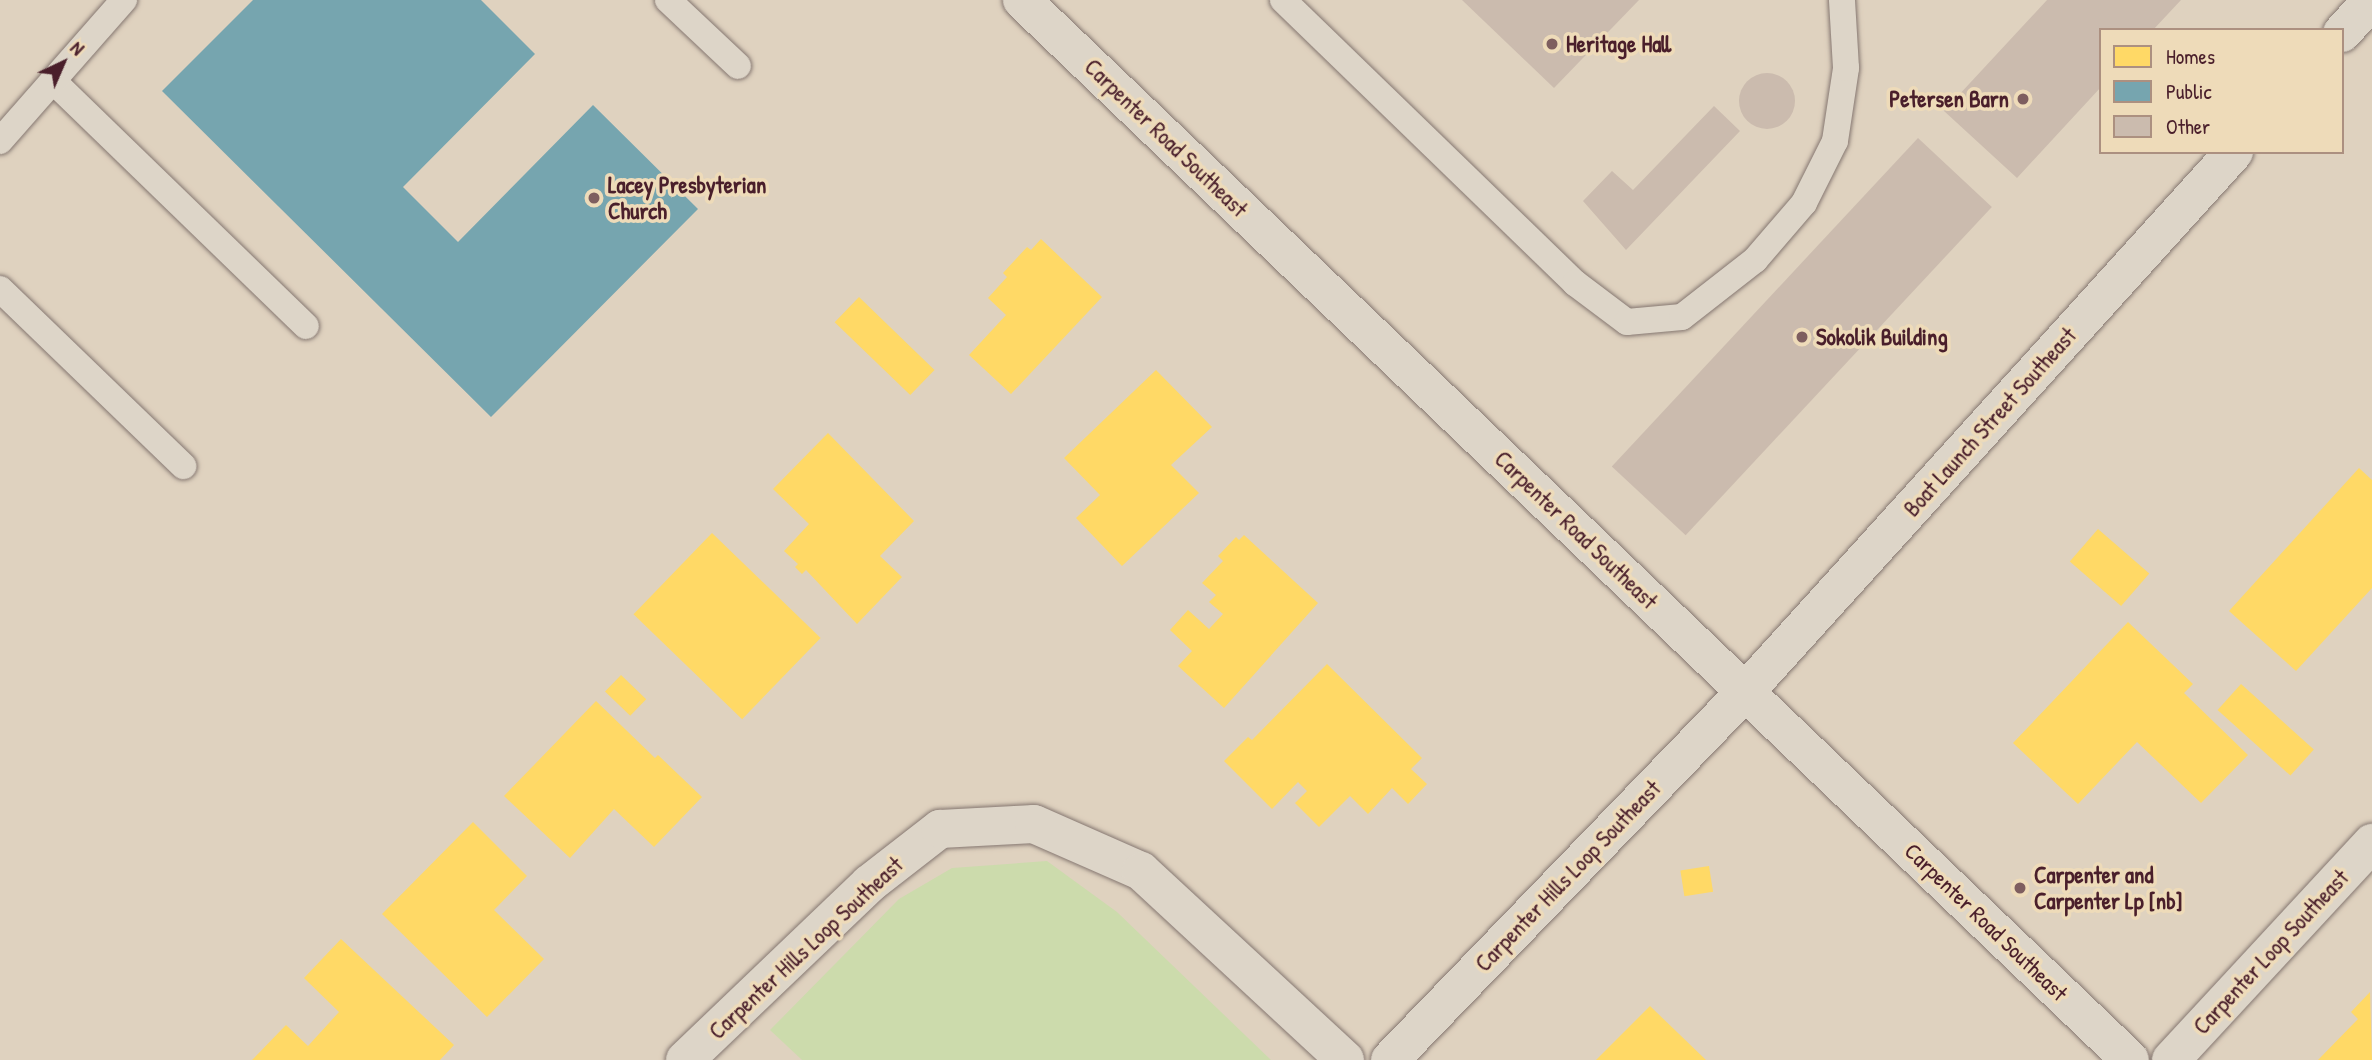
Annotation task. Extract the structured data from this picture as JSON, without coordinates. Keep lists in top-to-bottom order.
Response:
{
  "streets": {
    "street": [
      "Carpenter Road Southeast",
      "Boat Launch Street Southeast",
      "Carpenter Hills Loop Southeast",
      "Carpenter Loop Southeast"
    ]
  },
  "crossings": [
    ["Carpenter Road Southeast", "Boat Launch Street Southeast"],
    ["Carpenter Road Southeast", "Carpenter Hills Loop Southeast"],
    ["Boat Launch Street Southeast", "Carpenter Hills Loop Southeast"]
  ],
  "places": [
    "Heritage Hall",
    "Petersen Barn",
    "Lacey Presbyterian Church",
    "Sokolik Building",
    "Carpenter and Carpenter Lp [nb]"
  ],
  "legend": ["Homes", "Public", "Other"],
  "north": "top right"
}
